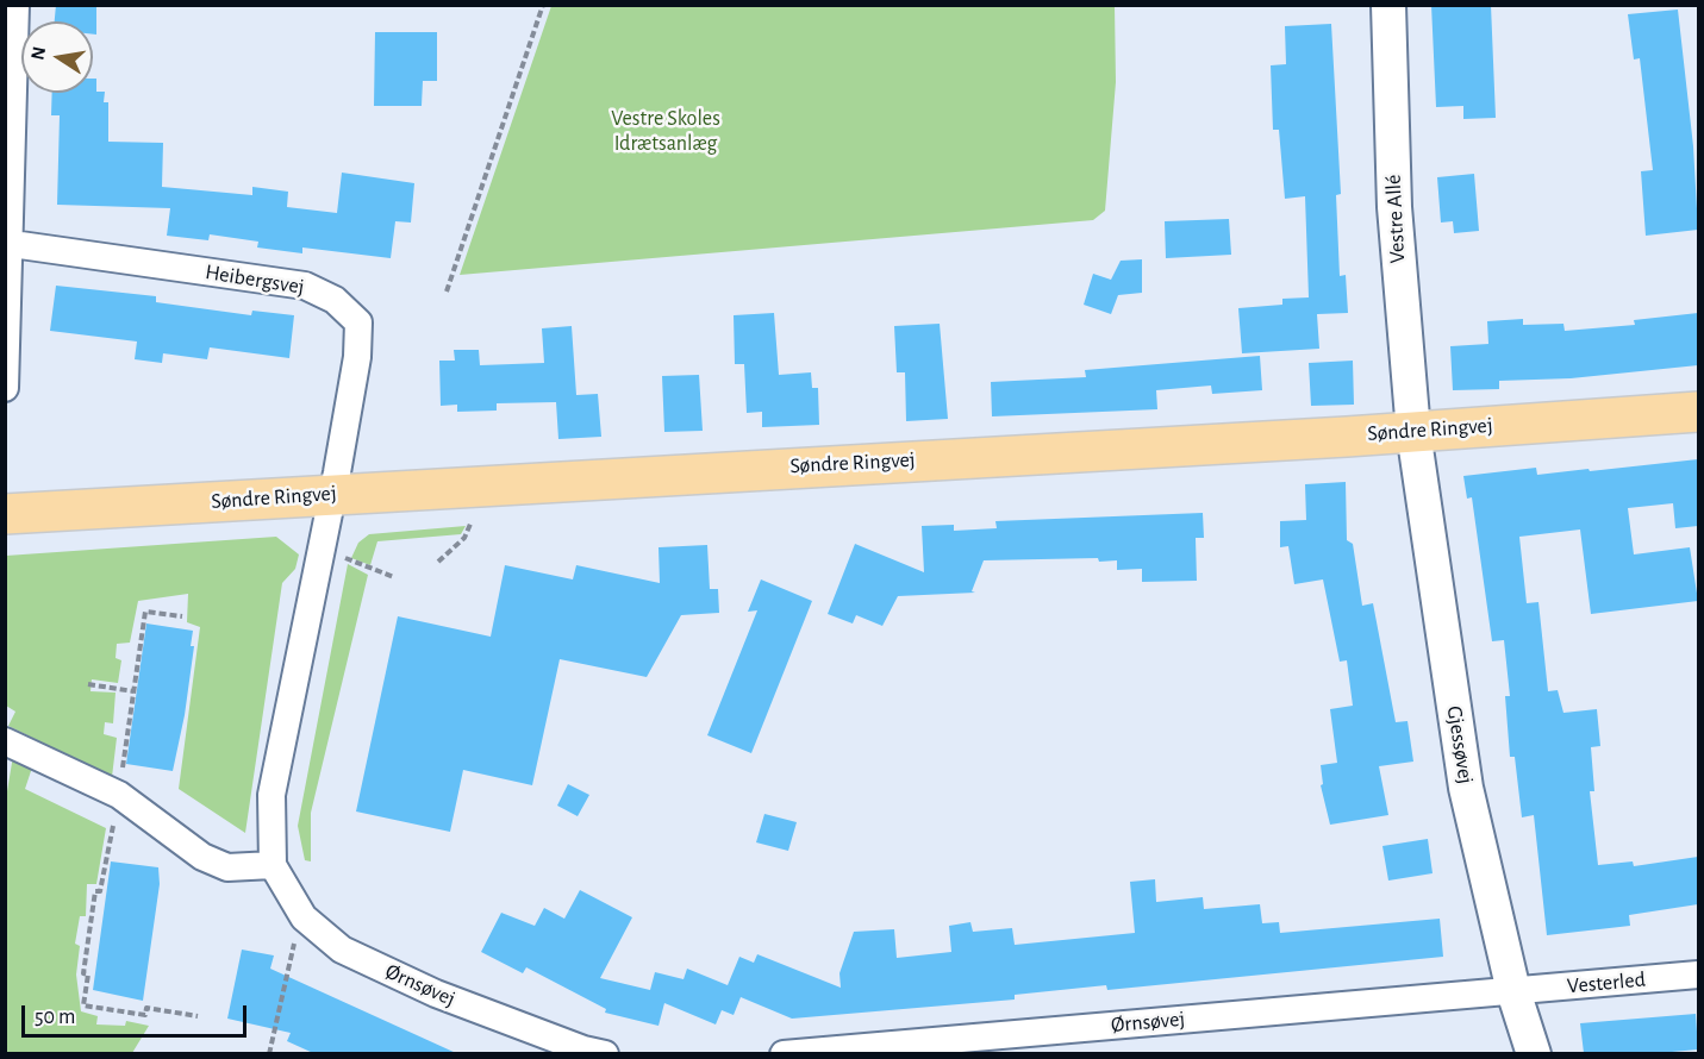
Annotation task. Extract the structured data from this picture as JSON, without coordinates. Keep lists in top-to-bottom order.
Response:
{
  "streets": {
    "main road": ["Søndre Ringvej"],
    "street": [
      "Vestre Allé",
      "Heibergsvej",
      "Gjessøvej",
      "Vesterled",
      "Ørnsøvej"
    ]
  },
  "crossings": [
    ["Vestre Allé", "Søndre Ringvej"],
    ["Vestre Allé", "Gjessøvej"],
    ["Heibergsvej", "Søndre Ringvej"],
    ["Heibergsvej", "Ørnsøvej"],
    ["Søndre Ringvej", "Gjessøvej"],
    ["Søndre Ringvej", "Ørnsøvej"],
    ["Gjessøvej", "Vesterled"],
    ["Gjessøvej", "Ørnsøvej"],
    ["Vesterled", "Ørnsøvej"]
  ],
  "parks": ["Vestre Skoles Idrætsanlæg"],
  "scale_bar": "50 m",
  "north": "left"
}
